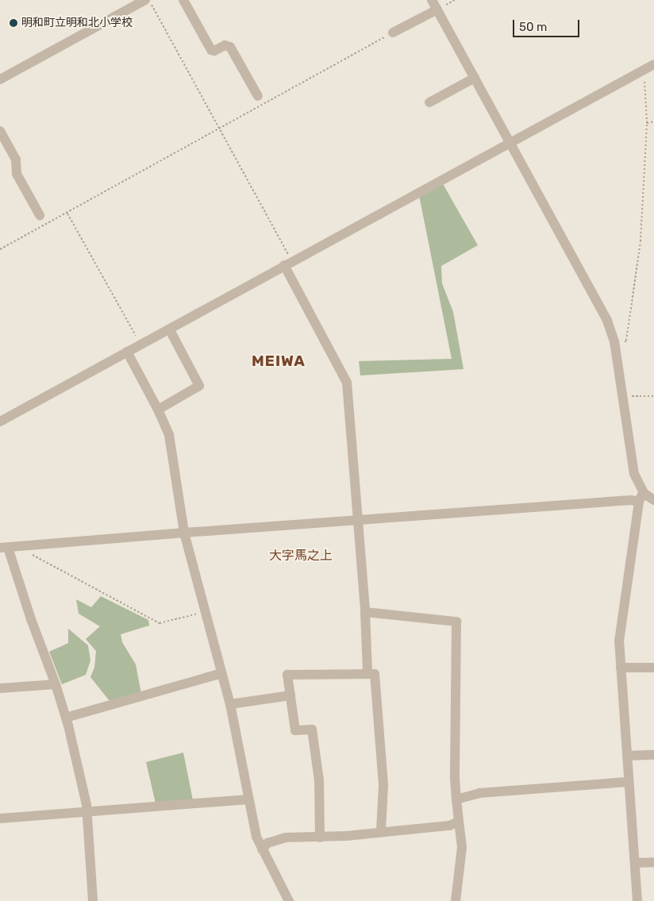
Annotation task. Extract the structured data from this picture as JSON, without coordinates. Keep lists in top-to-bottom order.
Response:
{
  "districts": ["MEIWA", "大字馬之上"],
  "places": ["明和町立明和北小学校"],
  "scale_bar": "50 m"
}
